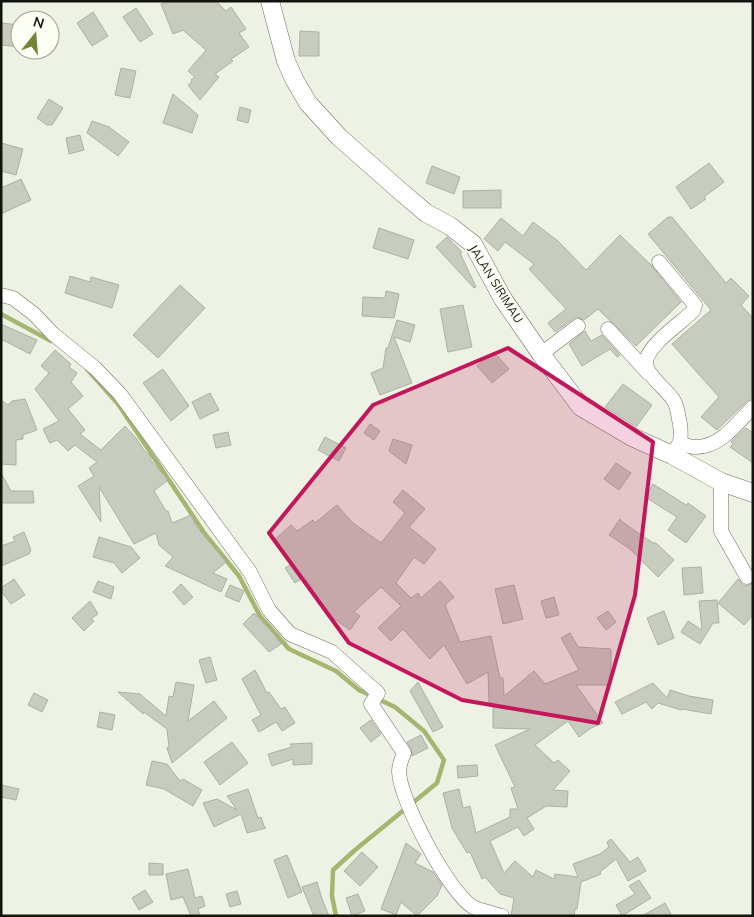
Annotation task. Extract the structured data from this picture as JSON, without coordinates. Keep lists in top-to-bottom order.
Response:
{
  "streets": {
    "main road": ["JALAN SIRIMAU"]
  },
  "north": "top"
}
